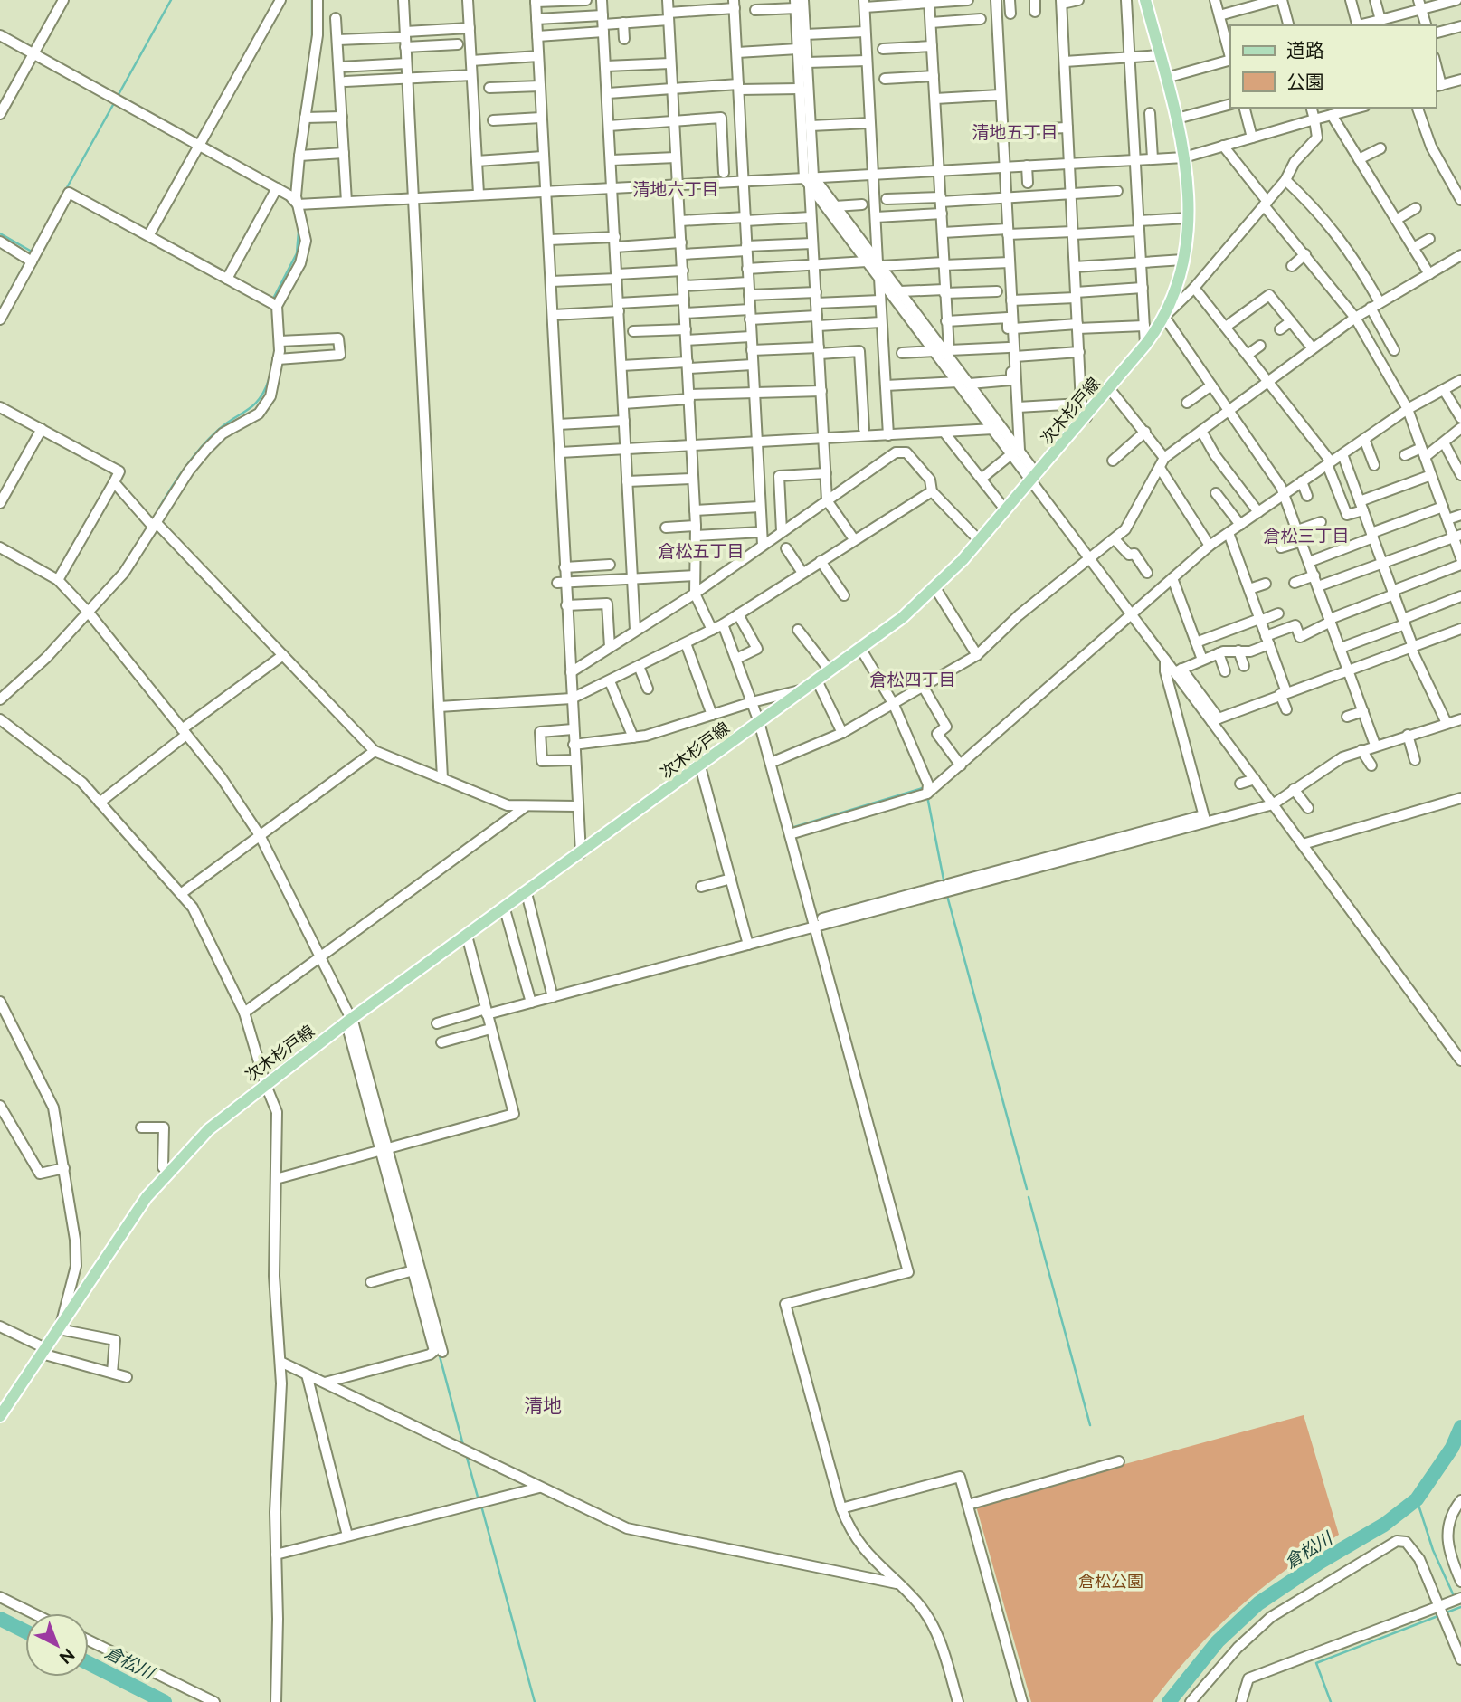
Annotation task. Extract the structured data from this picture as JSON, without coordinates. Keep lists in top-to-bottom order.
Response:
{
  "streets": {
    "main road": ["次木杉戸線"]
  },
  "districts": [
    "清地五丁目",
    "清地六丁目",
    "倉松三丁目",
    "倉松五丁目",
    "倉松四丁目",
    "清地"
  ],
  "water": ["倉松川"],
  "parks": ["倉松公園"],
  "legend": ["道路", "公園"],
  "north": "bottom right"
}
